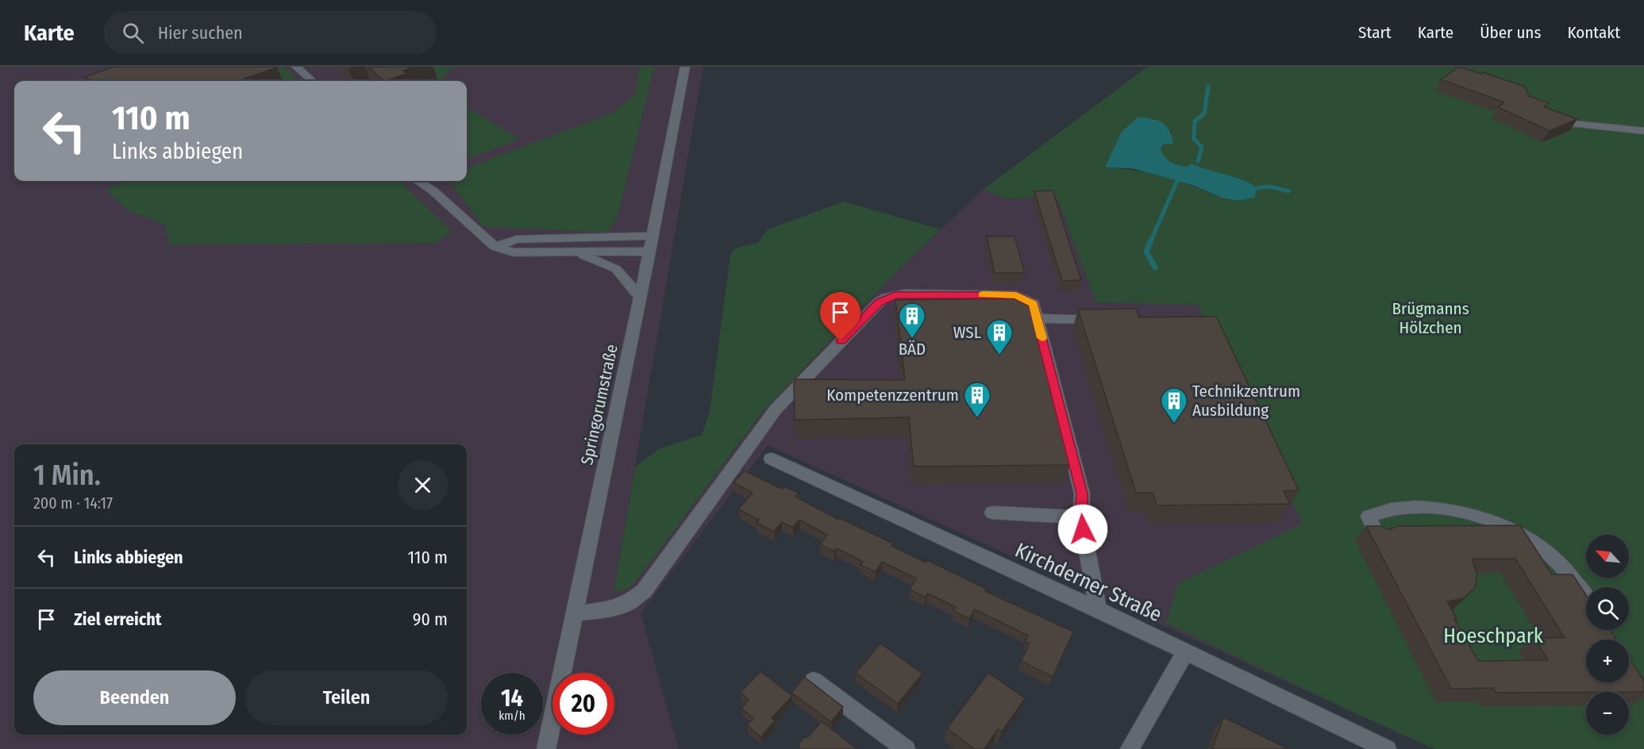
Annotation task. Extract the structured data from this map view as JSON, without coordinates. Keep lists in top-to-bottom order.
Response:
{
  "streets": {
    "street": ["Springorumstraße", "Kirchderner Straße"]
  },
  "parks": ["Brügmanns Hölzchen", "Hoeschpark"],
  "places": {
    "building": [
      "BÄD",
      "WSL",
      "Kompetenzzentrum",
      "Technikzentrum Ausbildung"
    ]
  },
  "north": "top left",
  "page": {
    "header": "Karte",
    "search": "Hier suchen",
    "nav": [
      "Start",
      "Karte",
      "Über uns",
      "Kontakt"
    ],
    "turn": ["110 m", "Links abbiegen"],
    "heading": ["1 Min.", "200 m · 14:17"],
    "list": [
      {
        "name": "Links abbiegen",
        "value": "110 m"
      },
      {
        "name": "Ziel erreicht",
        "value": "90 m"
      }
    ],
    "map_buttons": ["+", "−"],
    "buttons": ["Beenden", "Teilen"],
    "speed": "14 km/h",
    "limit": "20"
  }
}
